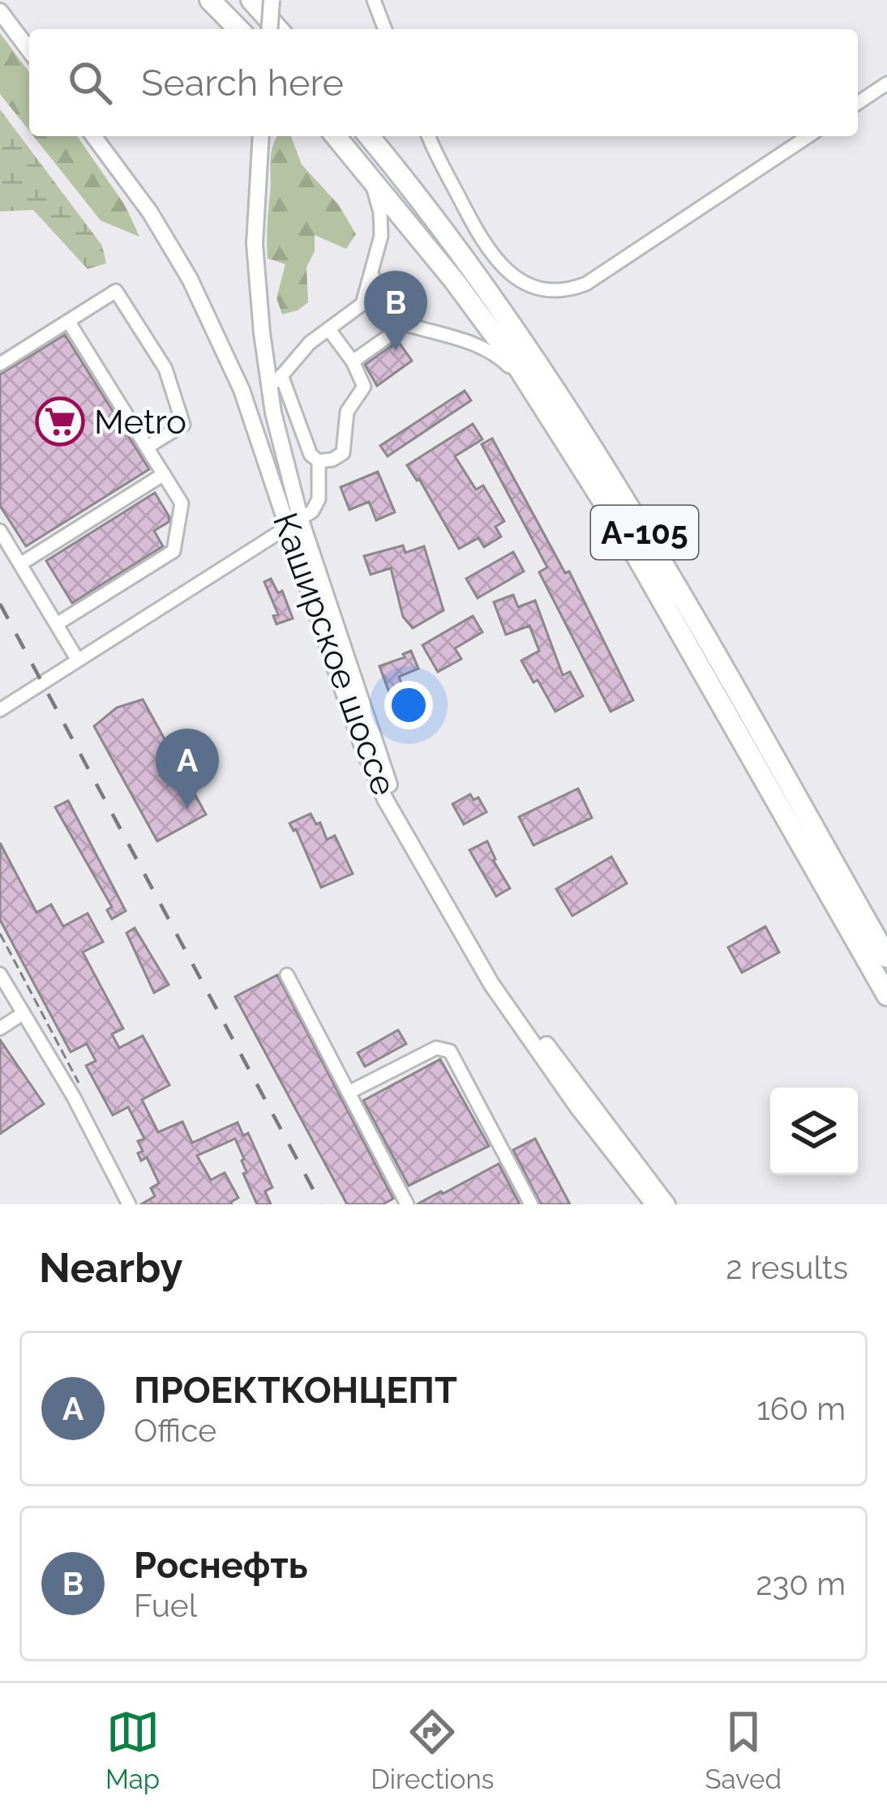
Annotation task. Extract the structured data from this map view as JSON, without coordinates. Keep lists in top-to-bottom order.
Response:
{
  "streets": {
    "highway": ["А-105"],
    "main road": ["Каширское шоссе"]
  },
  "places": {
    "supermarket": ["Metro"]
  },
  "page": {
    "search": "Search here",
    "pins": ["B", "A"],
    "heading": ["Nearby", "2 results"],
    "list": [
      {
        "mark": "A",
        "name": "ПРОЕКТКОНЦЕПТ",
        "note": "Office",
        "value": "160 m"
      },
      {
        "mark": "B",
        "name": "Роснефть",
        "note": "Fuel",
        "value": "230 m"
      }
    ],
    "nav": ["Map", "Directions", "Saved"]
  }
}
